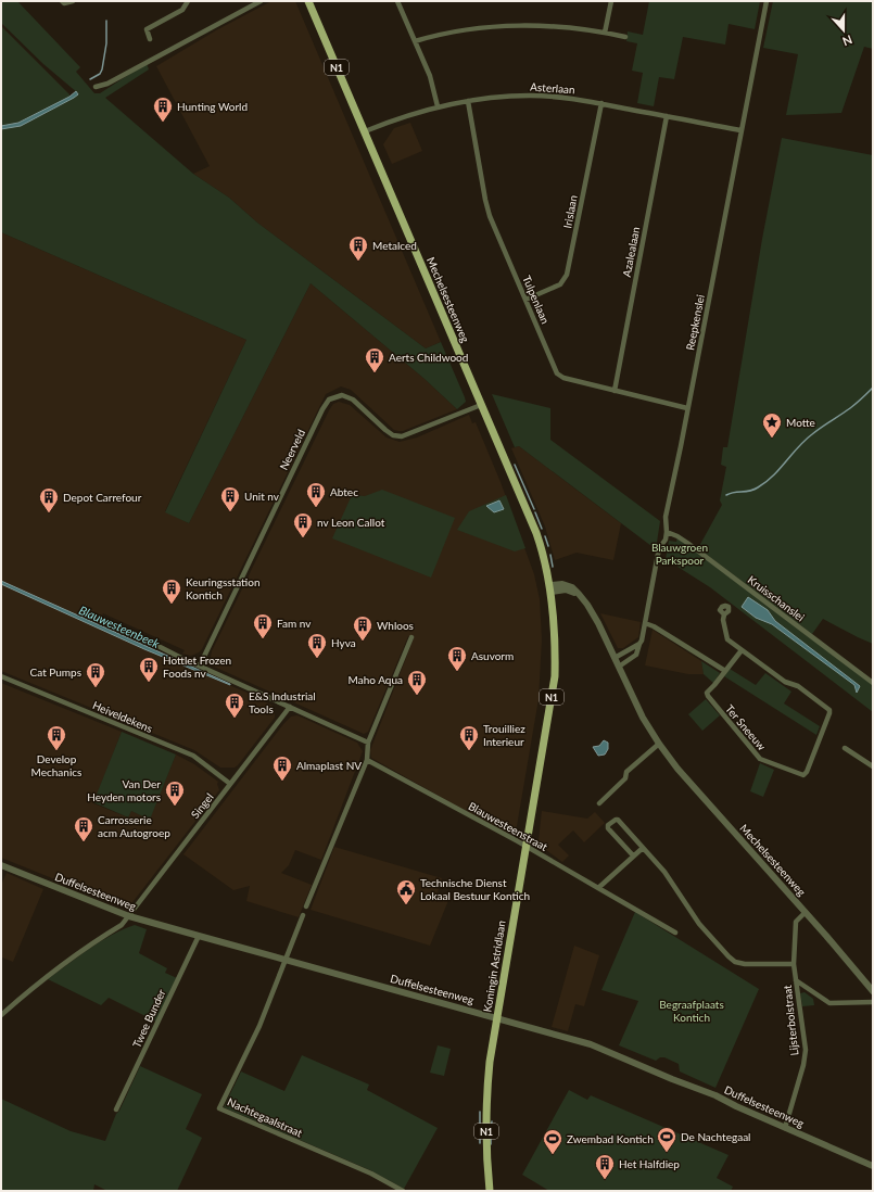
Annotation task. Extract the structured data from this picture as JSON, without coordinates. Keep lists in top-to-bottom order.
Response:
{
  "streets": {
    "main road": ["N1", "Mechelsesteenweg", "Koningin Astridlaan"],
    "street": [
      "Asterlaan",
      "Irislaan",
      "Azalealaan",
      "Tulpenlaan",
      "Reepkenslei",
      "Neerveld",
      "Kruisschanslei",
      "Heiveldekens",
      "Ter Sneeuw",
      "Singel",
      "Blauwesteenstraat",
      "Duffelsesteenweg",
      "Twee Bunder",
      "Lijsterbolstraat",
      "Nachtegaalstraat"
    ]
  },
  "crossings": [
    ["Asterlaan", "Irislaan"],
    ["Asterlaan", "Azalealaan"],
    ["Asterlaan", "Mechelsesteenweg"],
    ["Asterlaan", "Tulpenlaan"],
    ["Asterlaan", "Reepkenslei"],
    ["Irislaan", "Tulpenlaan"],
    ["Azalealaan", "Tulpenlaan"],
    ["Mechelsesteenweg", "Reepkenslei"],
    ["Mechelsesteenweg", "Neerveld"],
    ["Mechelsesteenweg", "Koningin Astridlaan"],
    ["Mechelsesteenweg", "Lijsterbolstraat"],
    ["Tulpenlaan", "Reepkenslei"],
    ["Reepkenslei", "Kruisschanslei"],
    ["Heiveldekens", "Singel"],
    ["Singel", "Duffelsesteenweg"],
    ["Blauwesteenstraat", "Koningin Astridlaan"],
    ["Duffelsesteenweg", "Koningin Astridlaan"],
    ["Duffelsesteenweg", "Twee Bunder"],
    ["Duffelsesteenweg", "Lijsterbolstraat"],
    ["Duffelsesteenweg", "Nachtegaalstraat"]
  ],
  "water": ["Blauwesteenbeek"],
  "parks": ["Blauwgroen Parkspoor", "Begraafplaats Kontich"],
  "places": {
    "building": [
      "Hunting World",
      "Metalced",
      "Aerts Childwood",
      "Abtec",
      "Unit nv",
      "Depot Carrefour",
      "nv Leon Callot",
      "Keuringsstation Kontich",
      "Fam nv",
      "Whloos",
      "Hyva",
      "Asuvorm",
      "Hottlet Frozen Foods nv",
      "Cat Pumps",
      "Maho Aqua",
      "E&S Industrial Tools",
      "Develop Mechanics",
      "Trouilliez Interieur",
      "Almaplast NV",
      "Van Der Heyden motors",
      "Carrosserie acm Autogroep",
      "Het Halfdiep"
    ],
    "place": ["Motte"],
    "public building": ["Technische Dienst Lokaal Bestuur Kontich"],
    "sports": ["De Nachtegaal", "Zwembad Kontich"]
  },
  "north": "bottom"
}
